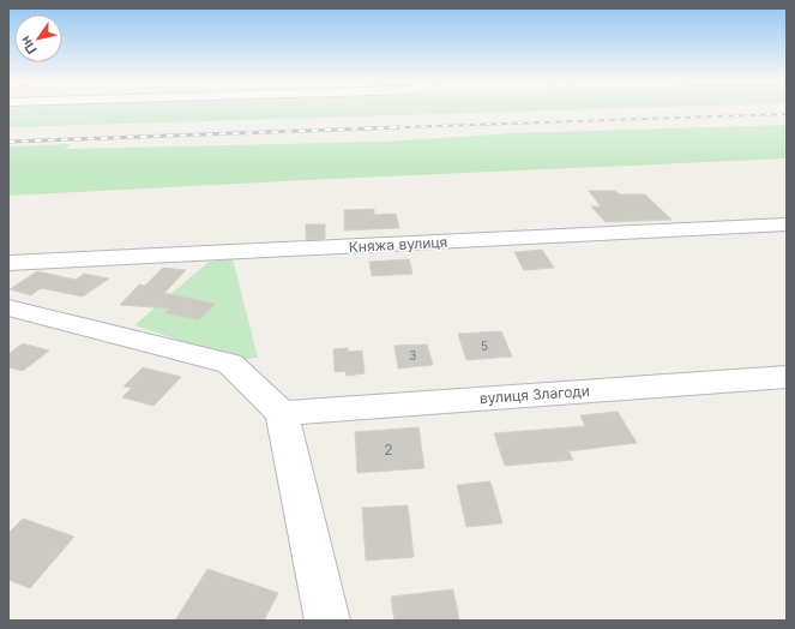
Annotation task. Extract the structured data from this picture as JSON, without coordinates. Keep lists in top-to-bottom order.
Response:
{
  "streets": {
    "street": ["Княжа вулиця", "вулиця Злагоди"]
  },
  "house_numbers": ["5", "3", "2"],
  "north": "bottom left"
}
